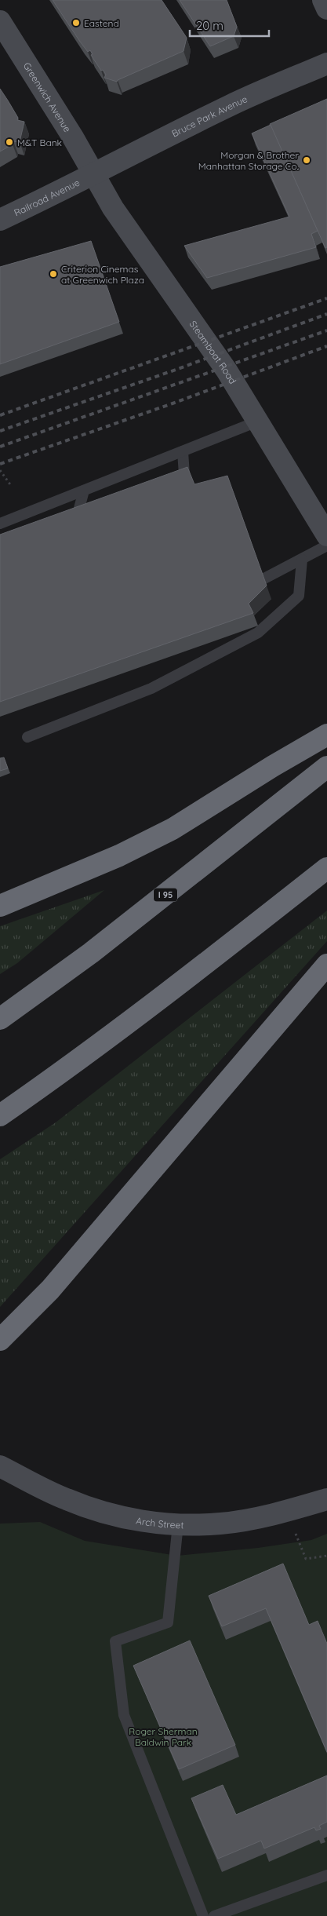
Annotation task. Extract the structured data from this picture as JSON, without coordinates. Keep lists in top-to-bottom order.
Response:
{
  "streets": {
    "highway": ["I 95"],
    "main road": [
      "Greenwich Avenue",
      "Bruce Park Avenue",
      "Railroad Avenue",
      "Steamboat Road",
      "Arch Street"
    ]
  },
  "crossings": [
    ["Greenwich Avenue", "Bruce Park Avenue"],
    ["Greenwich Avenue", "Railroad Avenue"],
    ["Greenwich Avenue", "Steamboat Road"],
    ["Bruce Park Avenue", "Railroad Avenue"],
    ["Bruce Park Avenue", "Steamboat Road"],
    ["Railroad Avenue", "Steamboat Road"]
  ],
  "parks": ["Roger Sherman Baldwin Park"],
  "places": [
    "Eastend",
    "M&T Bank",
    "Morgan & Brother Manhattan Storage Co.",
    "Criterion Cinemas at Greenwich Plaza"
  ],
  "scale_bar": "20 m"
}
